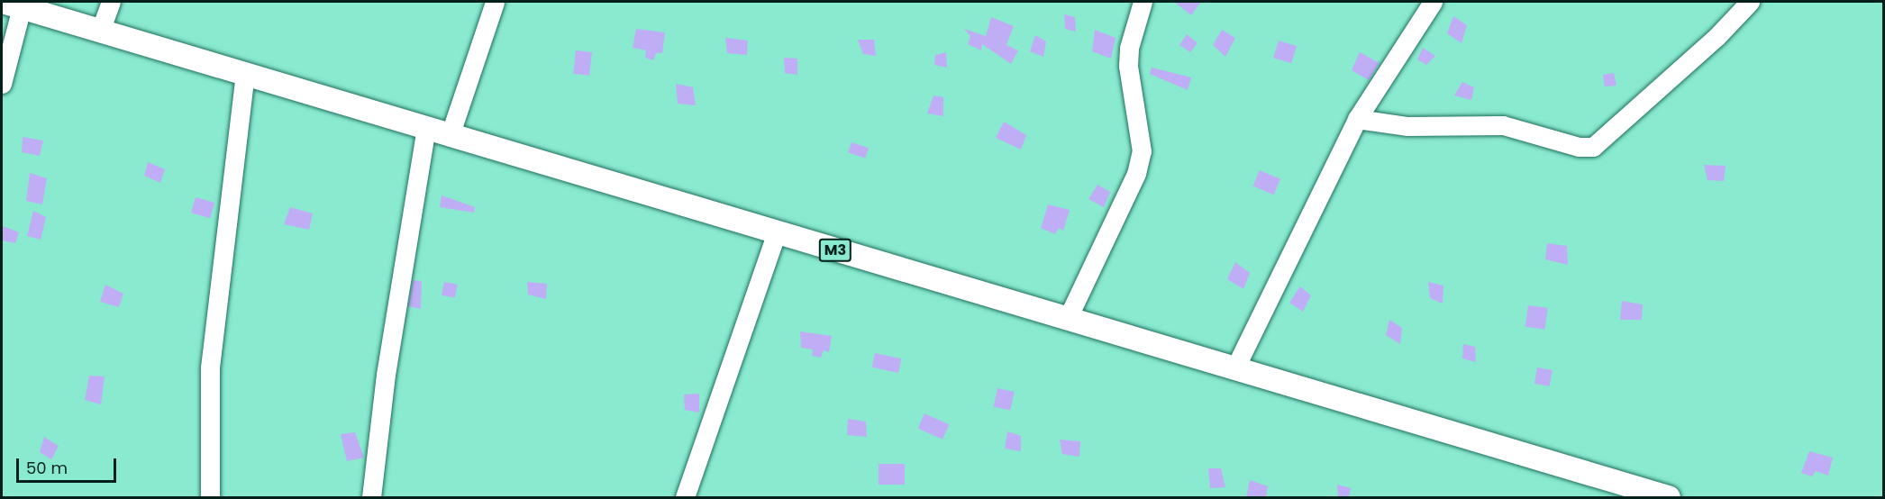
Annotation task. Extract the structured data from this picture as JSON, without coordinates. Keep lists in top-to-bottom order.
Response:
{
  "streets": {
    "main road": ["M3"]
  },
  "scale_bar": "50 m"
}
